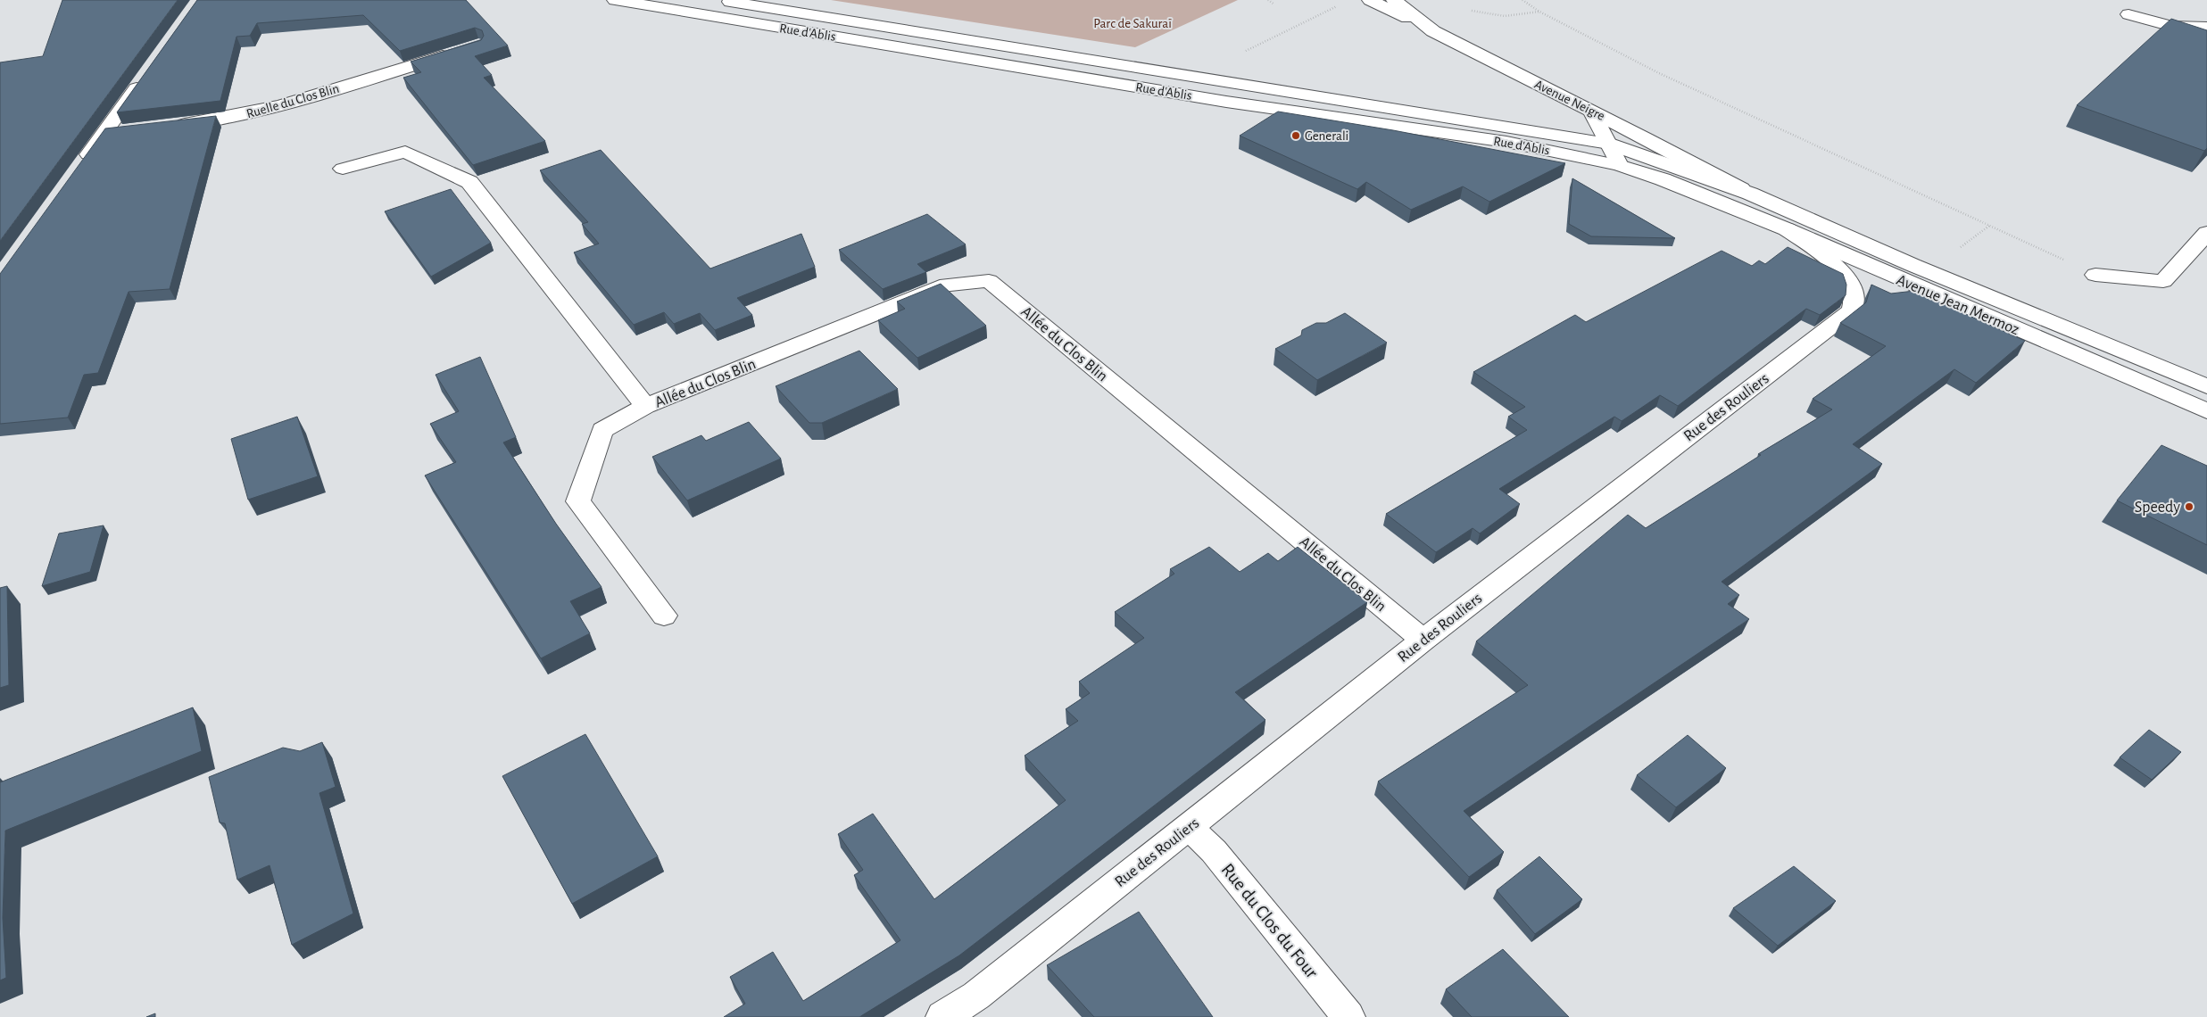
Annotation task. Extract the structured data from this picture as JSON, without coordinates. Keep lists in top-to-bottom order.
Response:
{
  "streets": {
    "street": [
      "Rue d'Ablis",
      "Avenue Neigre",
      "Ruelle du Clos Blin",
      "Avenue Jean Mermoz",
      "Allée du Clos Blin",
      "Rue des Rouliers",
      "Rue du Clos du Four"
    ]
  },
  "crossings": [
    ["Rue d'Ablis", "Avenue Neigre"],
    ["Rue d'Ablis", "Avenue Jean Mermoz"],
    ["Avenue Neigre", "Avenue Jean Mermoz"],
    ["Avenue Jean Mermoz", "Rue des Rouliers"],
    ["Allée du Clos Blin", "Rue des Rouliers"],
    ["Rue des Rouliers", "Rue du Clos du Four"]
  ],
  "parks": ["Parc de Sakuraï"],
  "places": ["Generali", "Speedy"]
}
